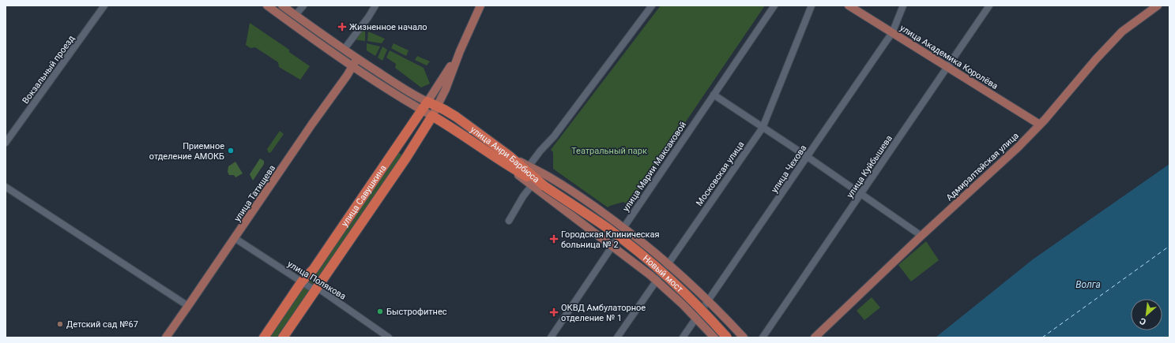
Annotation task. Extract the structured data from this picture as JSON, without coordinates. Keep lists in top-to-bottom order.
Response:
{
  "streets": {
    "highway": ["улица Анри Барбюса", "улица Савушкина", "Новый мост"],
    "main road": ["улица Академика Королёва", "Адмиралтейская улица", "улица Татищева"],
    "street": [
      "Вокзальный проезд",
      "улица Марии Максаковой",
      "улица Куйбышева",
      "улица Чехова",
      "Московская улица",
      "улица Полякова"
    ]
  },
  "crossings": [
    ["улица Академика Королёва", "улица Куйбышева"],
    ["улица Академика Королёва", "Адмиралтейская улица"],
    ["улица Академика Королёва", "улица Чехова"],
    ["улица Анри Барбюса", "улица Татищева"],
    ["улица Анри Барбюса", "улица Савушкина"],
    ["улица Анри Барбюса", "Новый мост"],
    ["улица Татищева", "улица Полякова"],
    ["улица Савушкина", "улица Полякова"]
  ],
  "water": ["Волга"],
  "parks": ["Театральный парк"],
  "places": {
    "health": ["Жизненное начало", "Городская Клиническая больница № 2", "ОКВД Амбулаторное отделение № 1"],
    "other": ["Приемное отделение АМОКБ", "Быстрофитнес", "Детский сад №67"]
  },
  "north": "bottom left"
}
